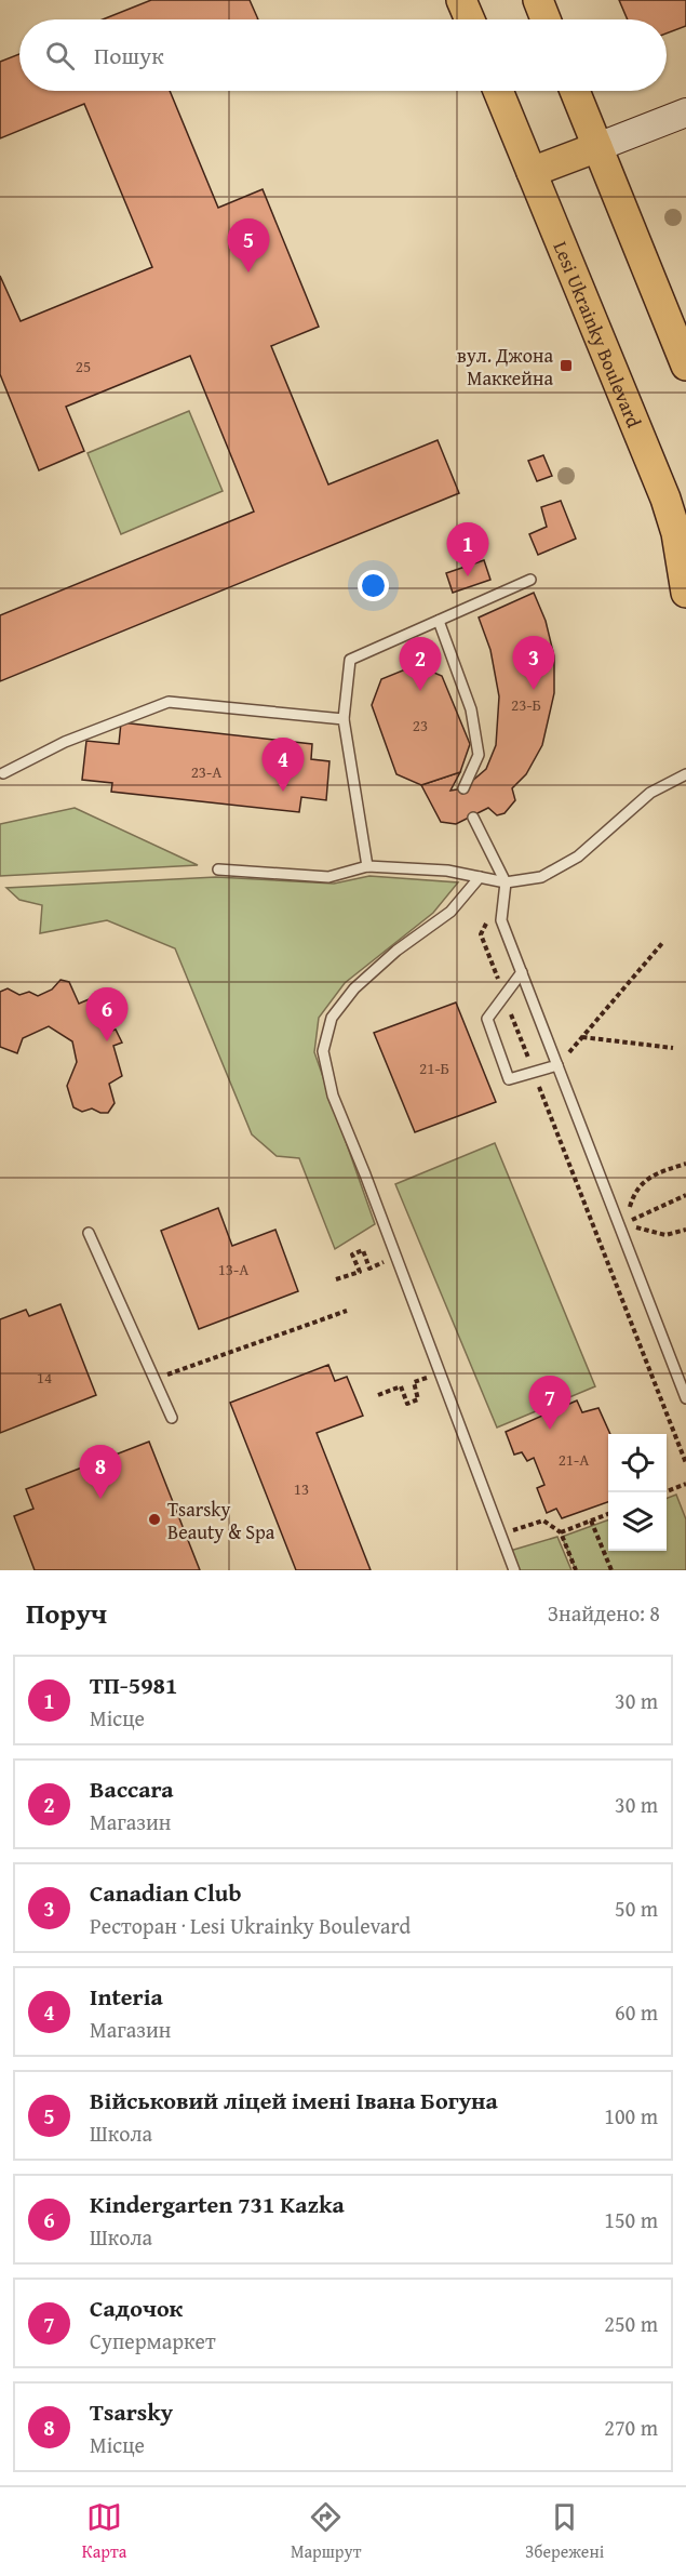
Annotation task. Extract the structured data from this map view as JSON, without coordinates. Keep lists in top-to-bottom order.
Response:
{
  "streets": {
    "main road": ["Lesi Ukrainky Boulevard"]
  },
  "places": {
    "transit": ["вул. Джона Маккейна"],
    "other": ["Tsarsky Beauty & Spa"]
  },
  "house_numbers": [
    "25",
    "23-Б",
    "23",
    "23-А",
    "21-Б",
    "13-А",
    "14",
    "21-А",
    "13"
  ],
  "page": {
    "search": "Пошук",
    "pins": [
      "5",
      "1",
      "3",
      "2",
      "4",
      "6",
      "7",
      "8"
    ],
    "heading": ["Поруч", "Знайдено: 8"],
    "list": [
      {
        "mark": "1",
        "name": "ТП-5981",
        "note": "Місце",
        "value": "30 m"
      },
      {
        "mark": "2",
        "name": "Baccara",
        "note": "Магазин",
        "value": "30 m"
      },
      {
        "mark": "3",
        "name": "Canadian Club",
        "note": "Ресторан · Lesi Ukrainky Boulevard",
        "value": "50 m"
      },
      {
        "mark": "4",
        "name": "Interia",
        "note": "Магазин",
        "value": "60 m"
      },
      {
        "mark": "5",
        "name": "Військовий ліцей імені Івана Богуна",
        "note": "Школа",
        "value": "100 m"
      },
      {
        "mark": "6",
        "name": "Kindergarten 731 Kazka",
        "note": "Школа",
        "value": "150 m"
      },
      {
        "mark": "7",
        "name": "Садочок",
        "note": "Супермаркет",
        "value": "250 m"
      },
      {
        "mark": "8",
        "name": "Tsarsky",
        "note": "Місце",
        "value": "270 m"
      }
    ],
    "nav": ["Карта", "Маршрут", "Збережені"]
  }
}
